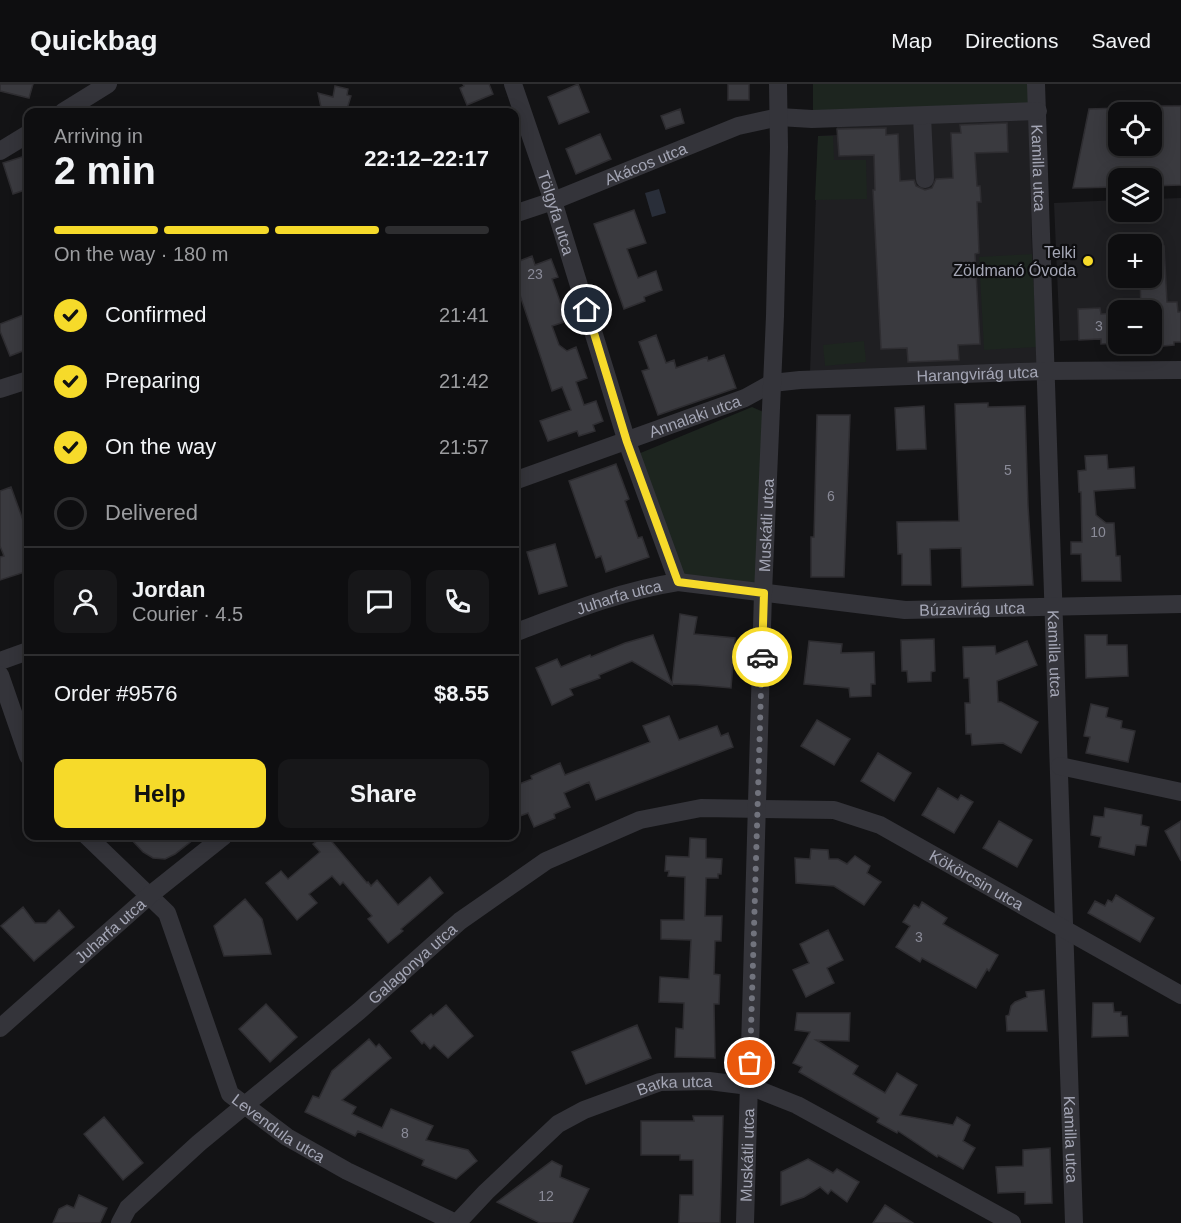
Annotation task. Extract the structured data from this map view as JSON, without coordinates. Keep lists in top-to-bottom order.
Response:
{
  "streets": {
    "street": [
      "Akácos utca",
      "Kamilla utca",
      "Tölgyfa utca",
      "Harangvirág utca",
      "Annalaki utca",
      "Muskátli utca",
      "Juharfa utca",
      "Búzavirág utca",
      "Kökörcsin utca",
      "Galagonya utca",
      "Barka utca",
      "Levendula utca"
    ]
  },
  "crossings": [
    ["Akácos utca", "Tölgyfa utca"],
    ["Akácos utca", "Muskátli utca"],
    ["Kamilla utca", "Harangvirág utca"],
    ["Kamilla utca", "Búzavirág utca"],
    ["Kamilla utca", "Kökörcsin utca"],
    ["Tölgyfa utca", "Annalaki utca"],
    ["Tölgyfa utca", "Juharfa utca"],
    ["Harangvirág utca", "Annalaki utca"],
    ["Harangvirág utca", "Muskátli utca"],
    ["Annalaki utca", "Muskátli utca"],
    ["Muskátli utca", "Juharfa utca"],
    ["Muskátli utca", "Búzavirág utca"],
    ["Muskátli utca", "Kökörcsin utca"],
    ["Muskátli utca", "Galagonya utca"],
    ["Muskátli utca", "Barka utca"],
    ["Juharfa utca", "Búzavirág utca"],
    ["Juharfa utca", "Levendula utca"],
    ["Kökörcsin utca", "Galagonya utca"],
    ["Galagonya utca", "Levendula utca"],
    ["Barka utca", "Levendula utca"]
  ],
  "places": ["Telki Zöldmanó Óvoda"],
  "house_numbers": [
    "23",
    "3",
    "5",
    "6",
    "10",
    "3",
    "8",
    "12"
  ],
  "page": {
    "header": "Quickbag",
    "nav": ["Map", "Directions", "Saved"],
    "map_buttons": ["+", "−"],
    "heading": ["2 min", "Arriving in", "22:12–22:17"],
    "panel": [
      "Jordan",
      "Courier · 4.5",
      "Order #9576",
      "$8.55"
    ],
    "bar": "On the way · 180 m",
    "list": [
      ["Confirmed", "21:41"],
      ["Preparing", "21:42"],
      ["On the way", "21:57"],
      "Delivered"
    ],
    "buttons": ["Help", "Share"]
  }
}
